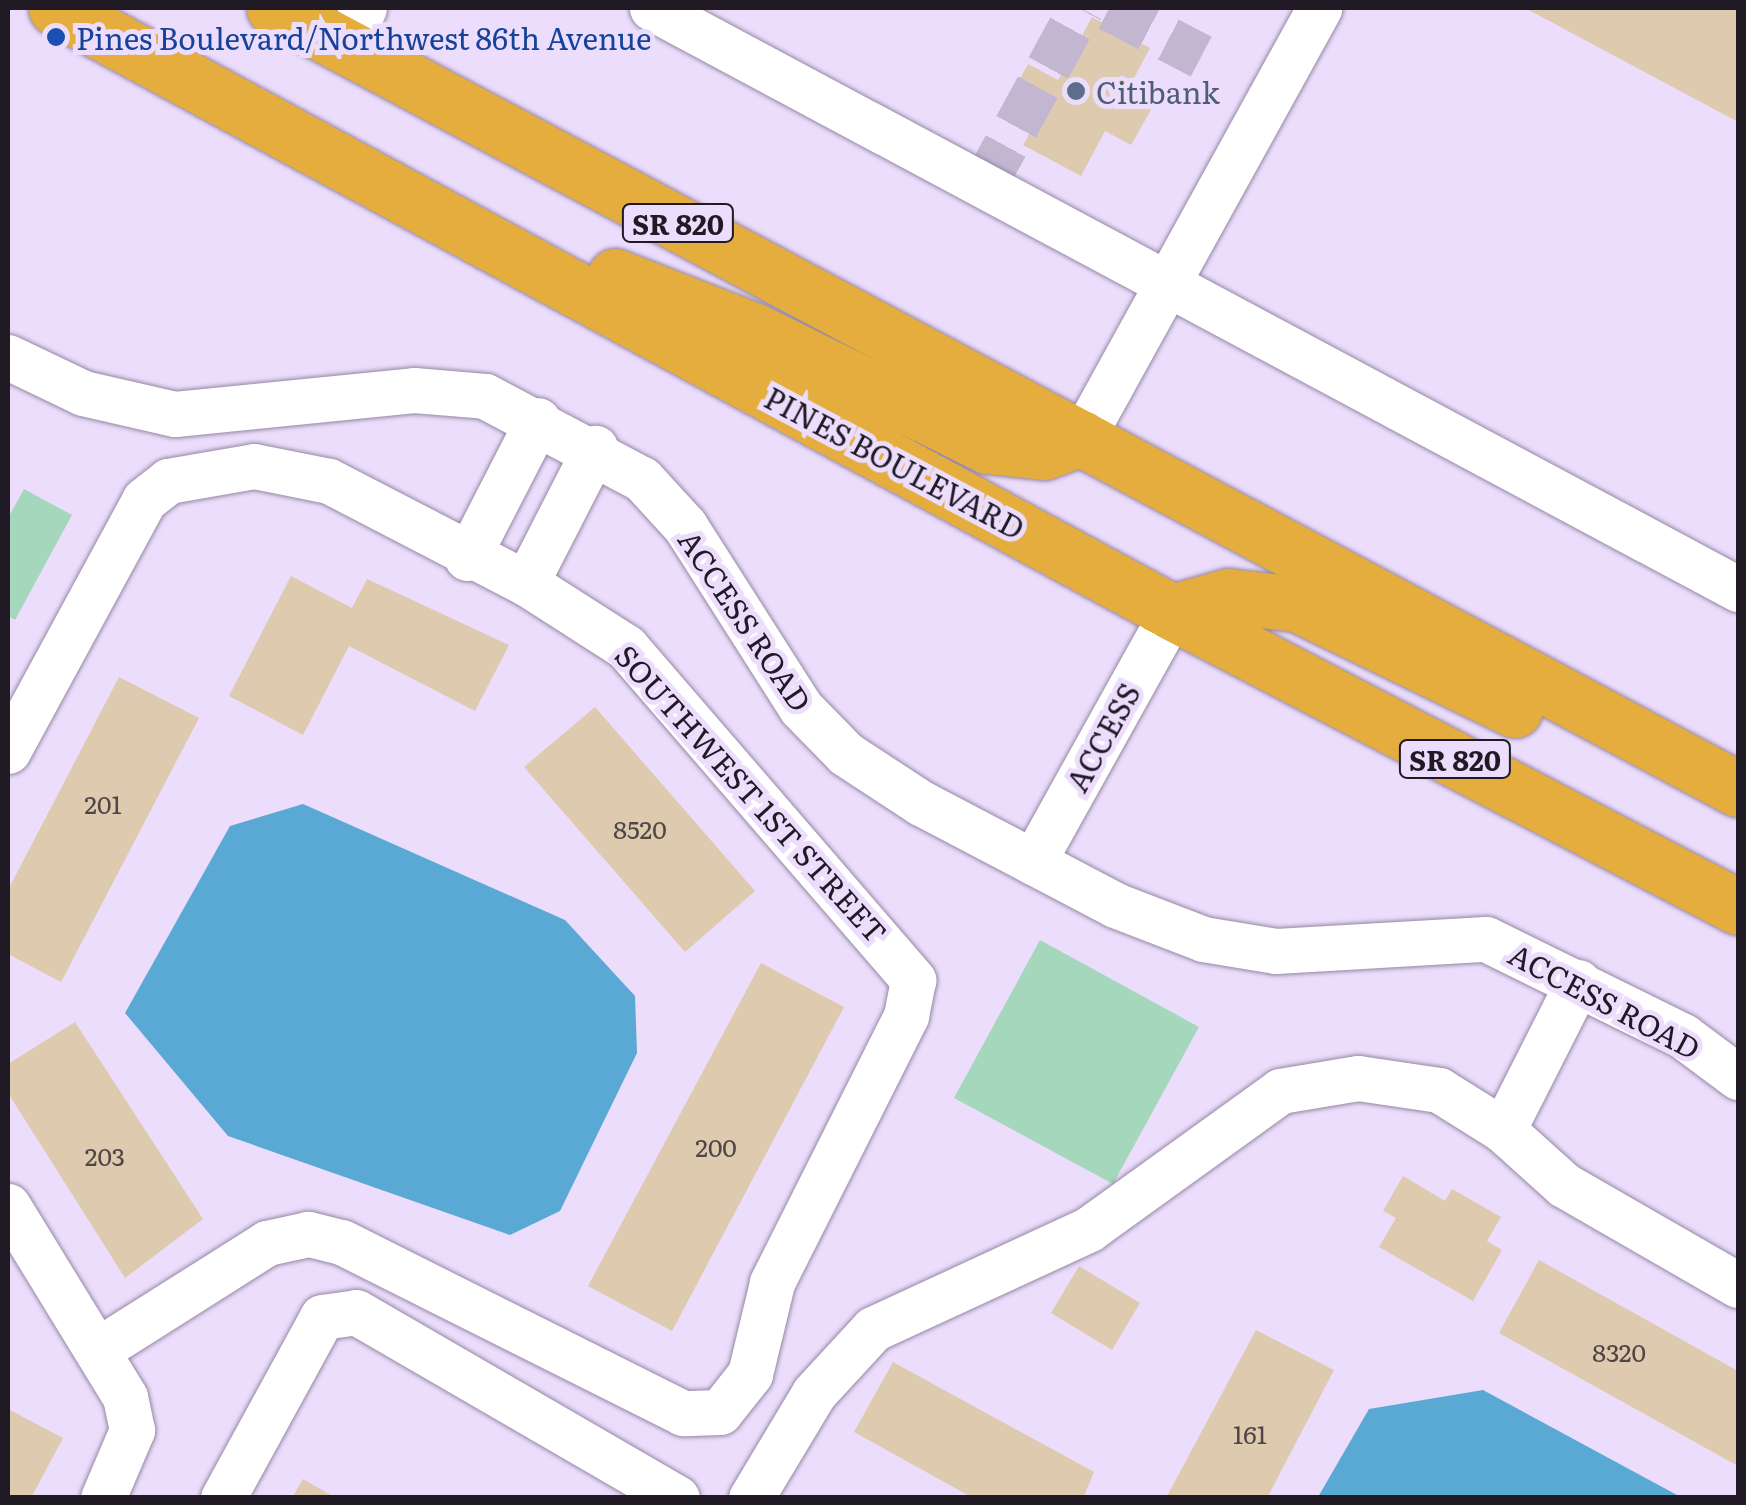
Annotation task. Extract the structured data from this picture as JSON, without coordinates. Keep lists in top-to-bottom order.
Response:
{
  "streets": {
    "highway": ["SR 820", "PINES BOULEVARD"],
    "street": ["ACCESS ROAD", "ACCESS", "SOUTHWEST 1ST STREET"]
  },
  "crossings": [
    ["PINES BOULEVARD", "ACCESS"],
    ["ACCESS ROAD", "ACCESS"]
  ],
  "places": ["Pines Boulevard/Northwest 86th Avenue", "Citibank"],
  "house_numbers": [
    "201",
    "8520",
    "200",
    "203",
    "8320",
    "161"
  ]
}
